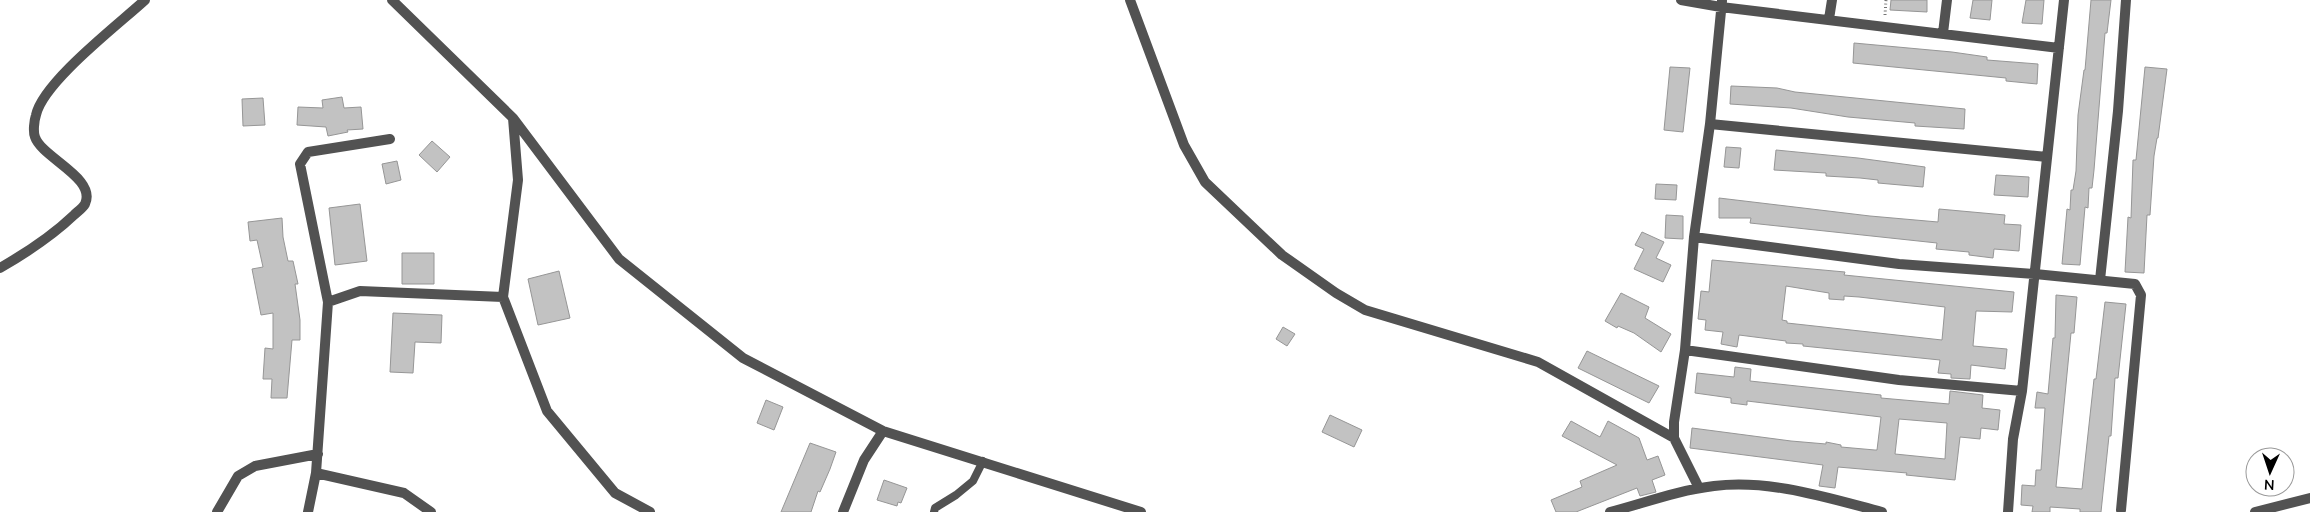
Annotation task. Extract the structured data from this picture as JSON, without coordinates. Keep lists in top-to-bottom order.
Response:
{
  "north": "bottom"
}
